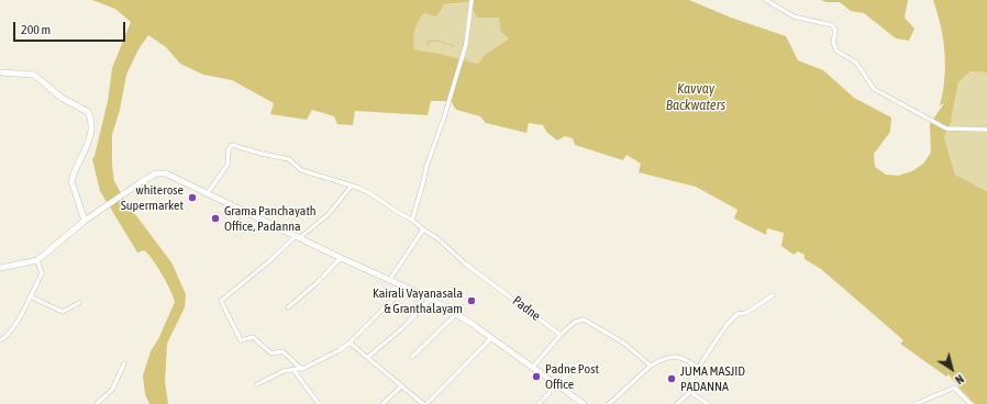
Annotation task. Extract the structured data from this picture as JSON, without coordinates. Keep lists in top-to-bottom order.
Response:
{
  "streets": {
    "street": ["Padne"]
  },
  "water": ["Kavvay Backwaters"],
  "places": [
    "whiterose Supermarket",
    "Grama Panchayath Office, Padanna",
    "Kairali Vayanasala & Granthalayam",
    "Padne Post Office",
    "JUMA MASJID PADANNA"
  ],
  "scale_bar": "200 m",
  "north": "bottom right"
}
